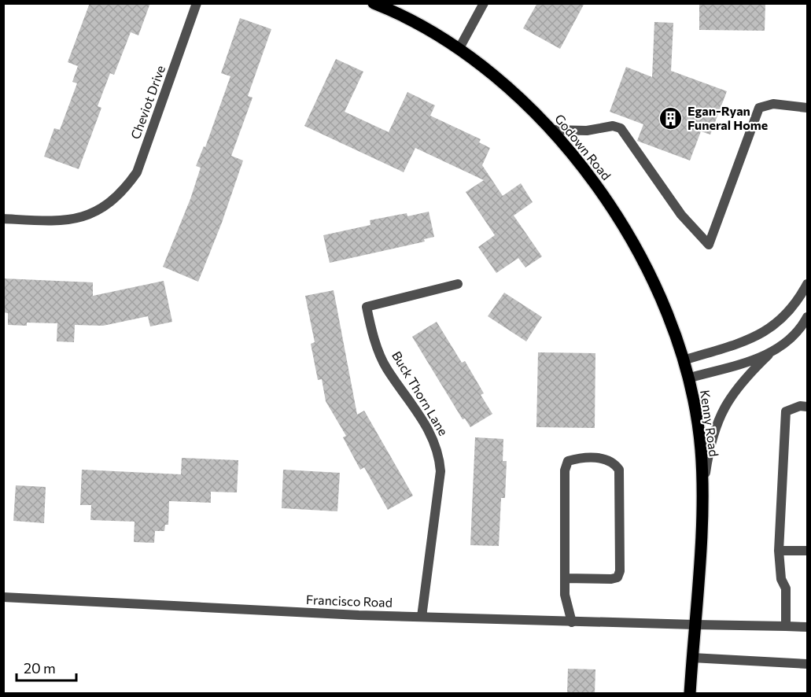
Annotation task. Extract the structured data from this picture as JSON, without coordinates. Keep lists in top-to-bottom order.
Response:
{
  "streets": {
    "main road": ["Godown Road", "Kenny Road"],
    "street": ["Cheviot Drive", "Buck Thorn Lane", "Francisco Road"]
  },
  "crossings": [
    ["Godown Road", "Kenny Road"],
    ["Buck Thorn Lane", "Francisco Road"],
    ["Kenny Road", "Francisco Road"]
  ],
  "places": {
    "building": ["Egan-Ryan Funeral Home"]
  },
  "scale_bar": "20 m"
}
